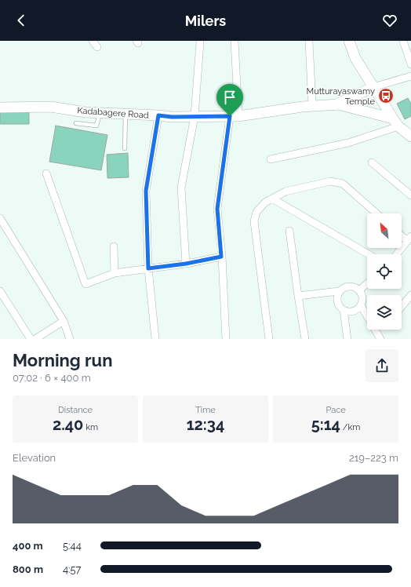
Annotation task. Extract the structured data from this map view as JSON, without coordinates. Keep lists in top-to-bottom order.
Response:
{
  "streets": {
    "street": ["Kadabagere Road"]
  },
  "places": {
    "bus stop": ["Mutturayaswamy Temple"]
  },
  "north": "top left",
  "page": {
    "header": "Milers",
    "heading": ["Morning run", "07:02 · 6 × 400 m"],
    "stats": [
      ["Distance", "2.40 km"],
      ["Time", "12:34"],
      ["Pace", "5:14 /km"]
    ],
    "chart": ["Elevation", "219–223 m"],
    "list": [
      {
        "name": "400 m",
        "note": "5:44"
      },
      {
        "name": "800 m",
        "note": "4:57"
      }
    ]
  }
}
